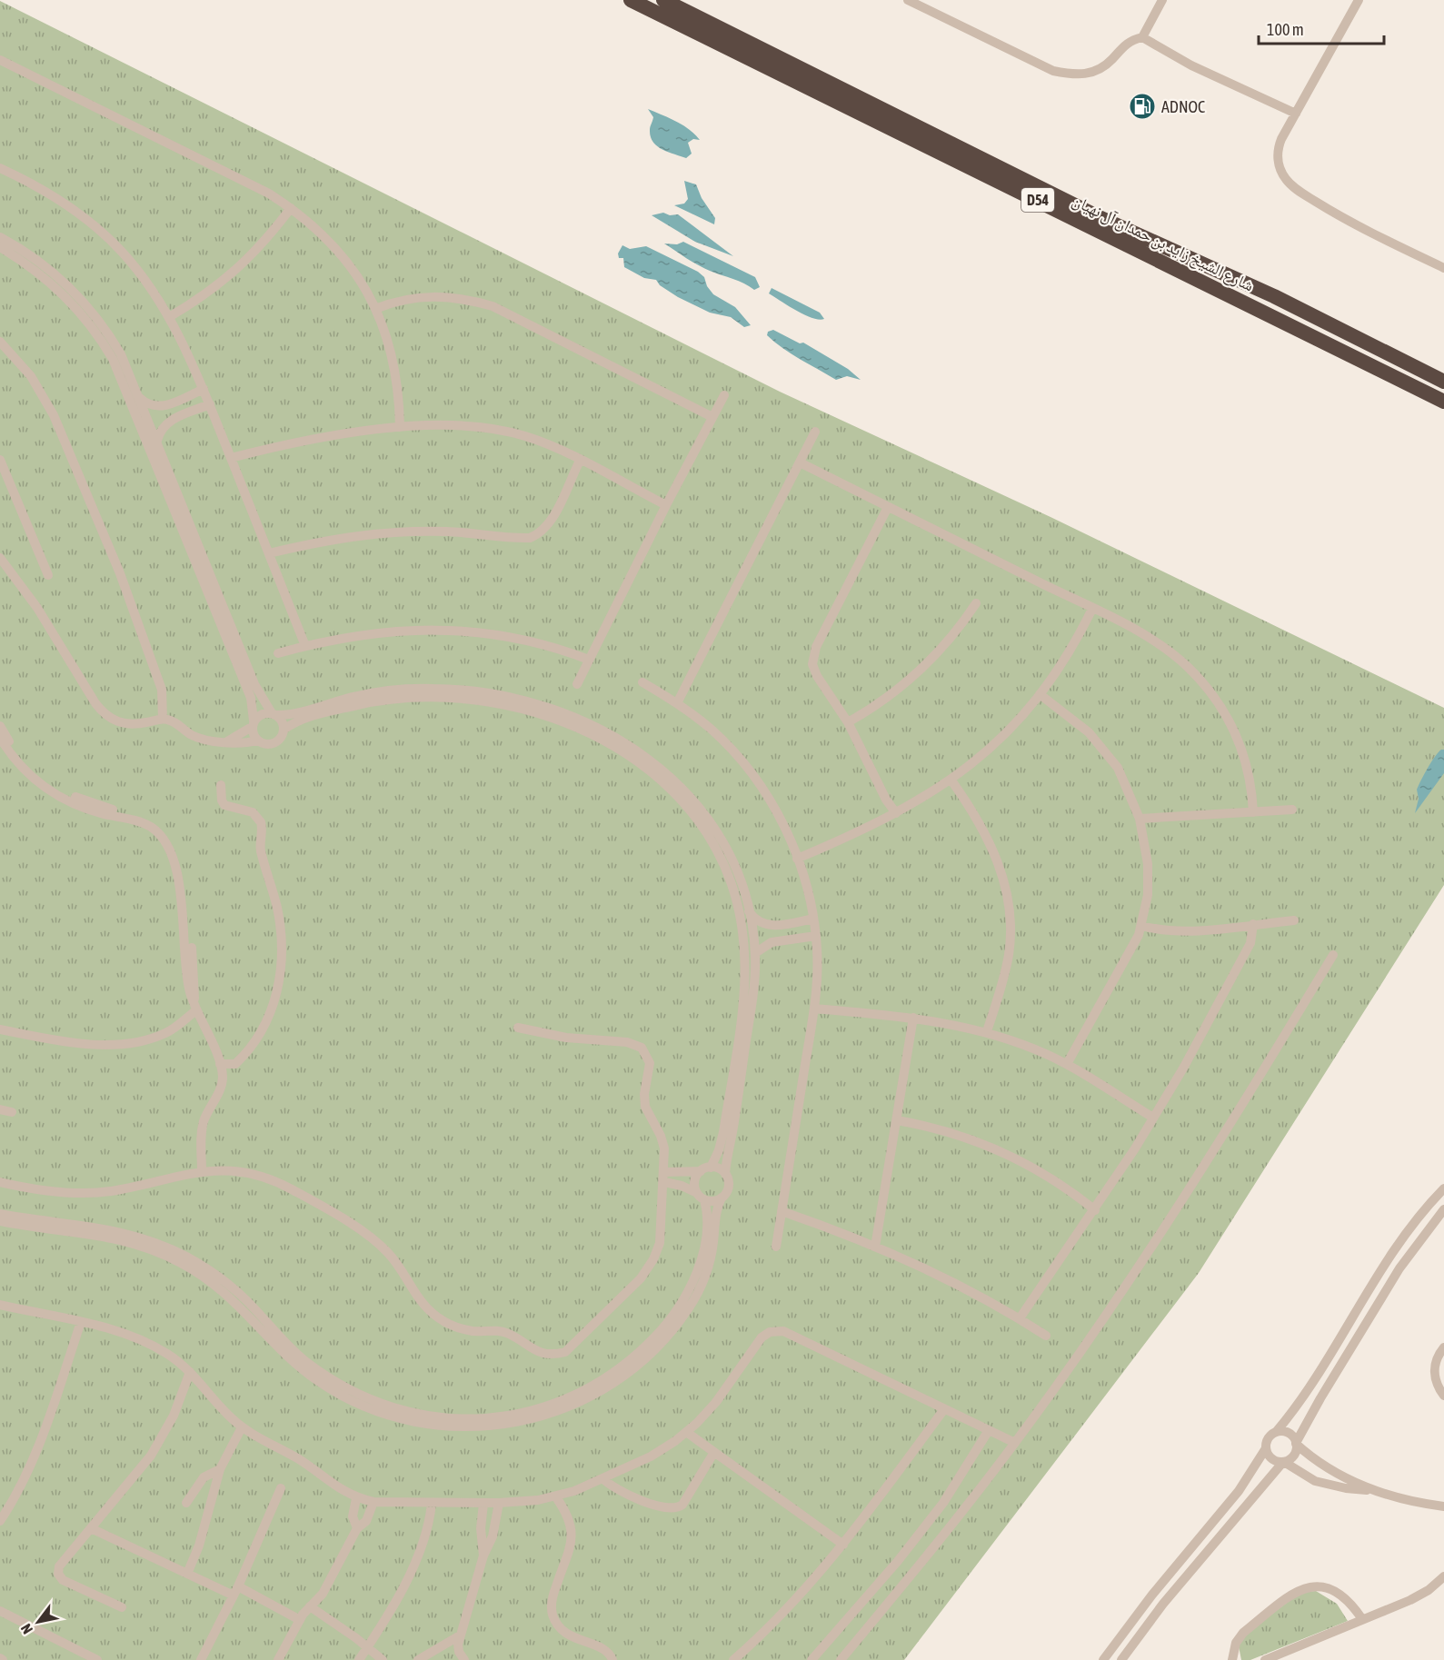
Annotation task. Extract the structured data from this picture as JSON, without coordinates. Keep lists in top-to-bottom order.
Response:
{
  "streets": {
    "highway": ["D54", "شارع الشيخ زايد بن حمدان آل نهيان"]
  },
  "places": {
    "fuel station": ["ADNOC"]
  },
  "scale_bar": "100 m",
  "north": "bottom left"
}
